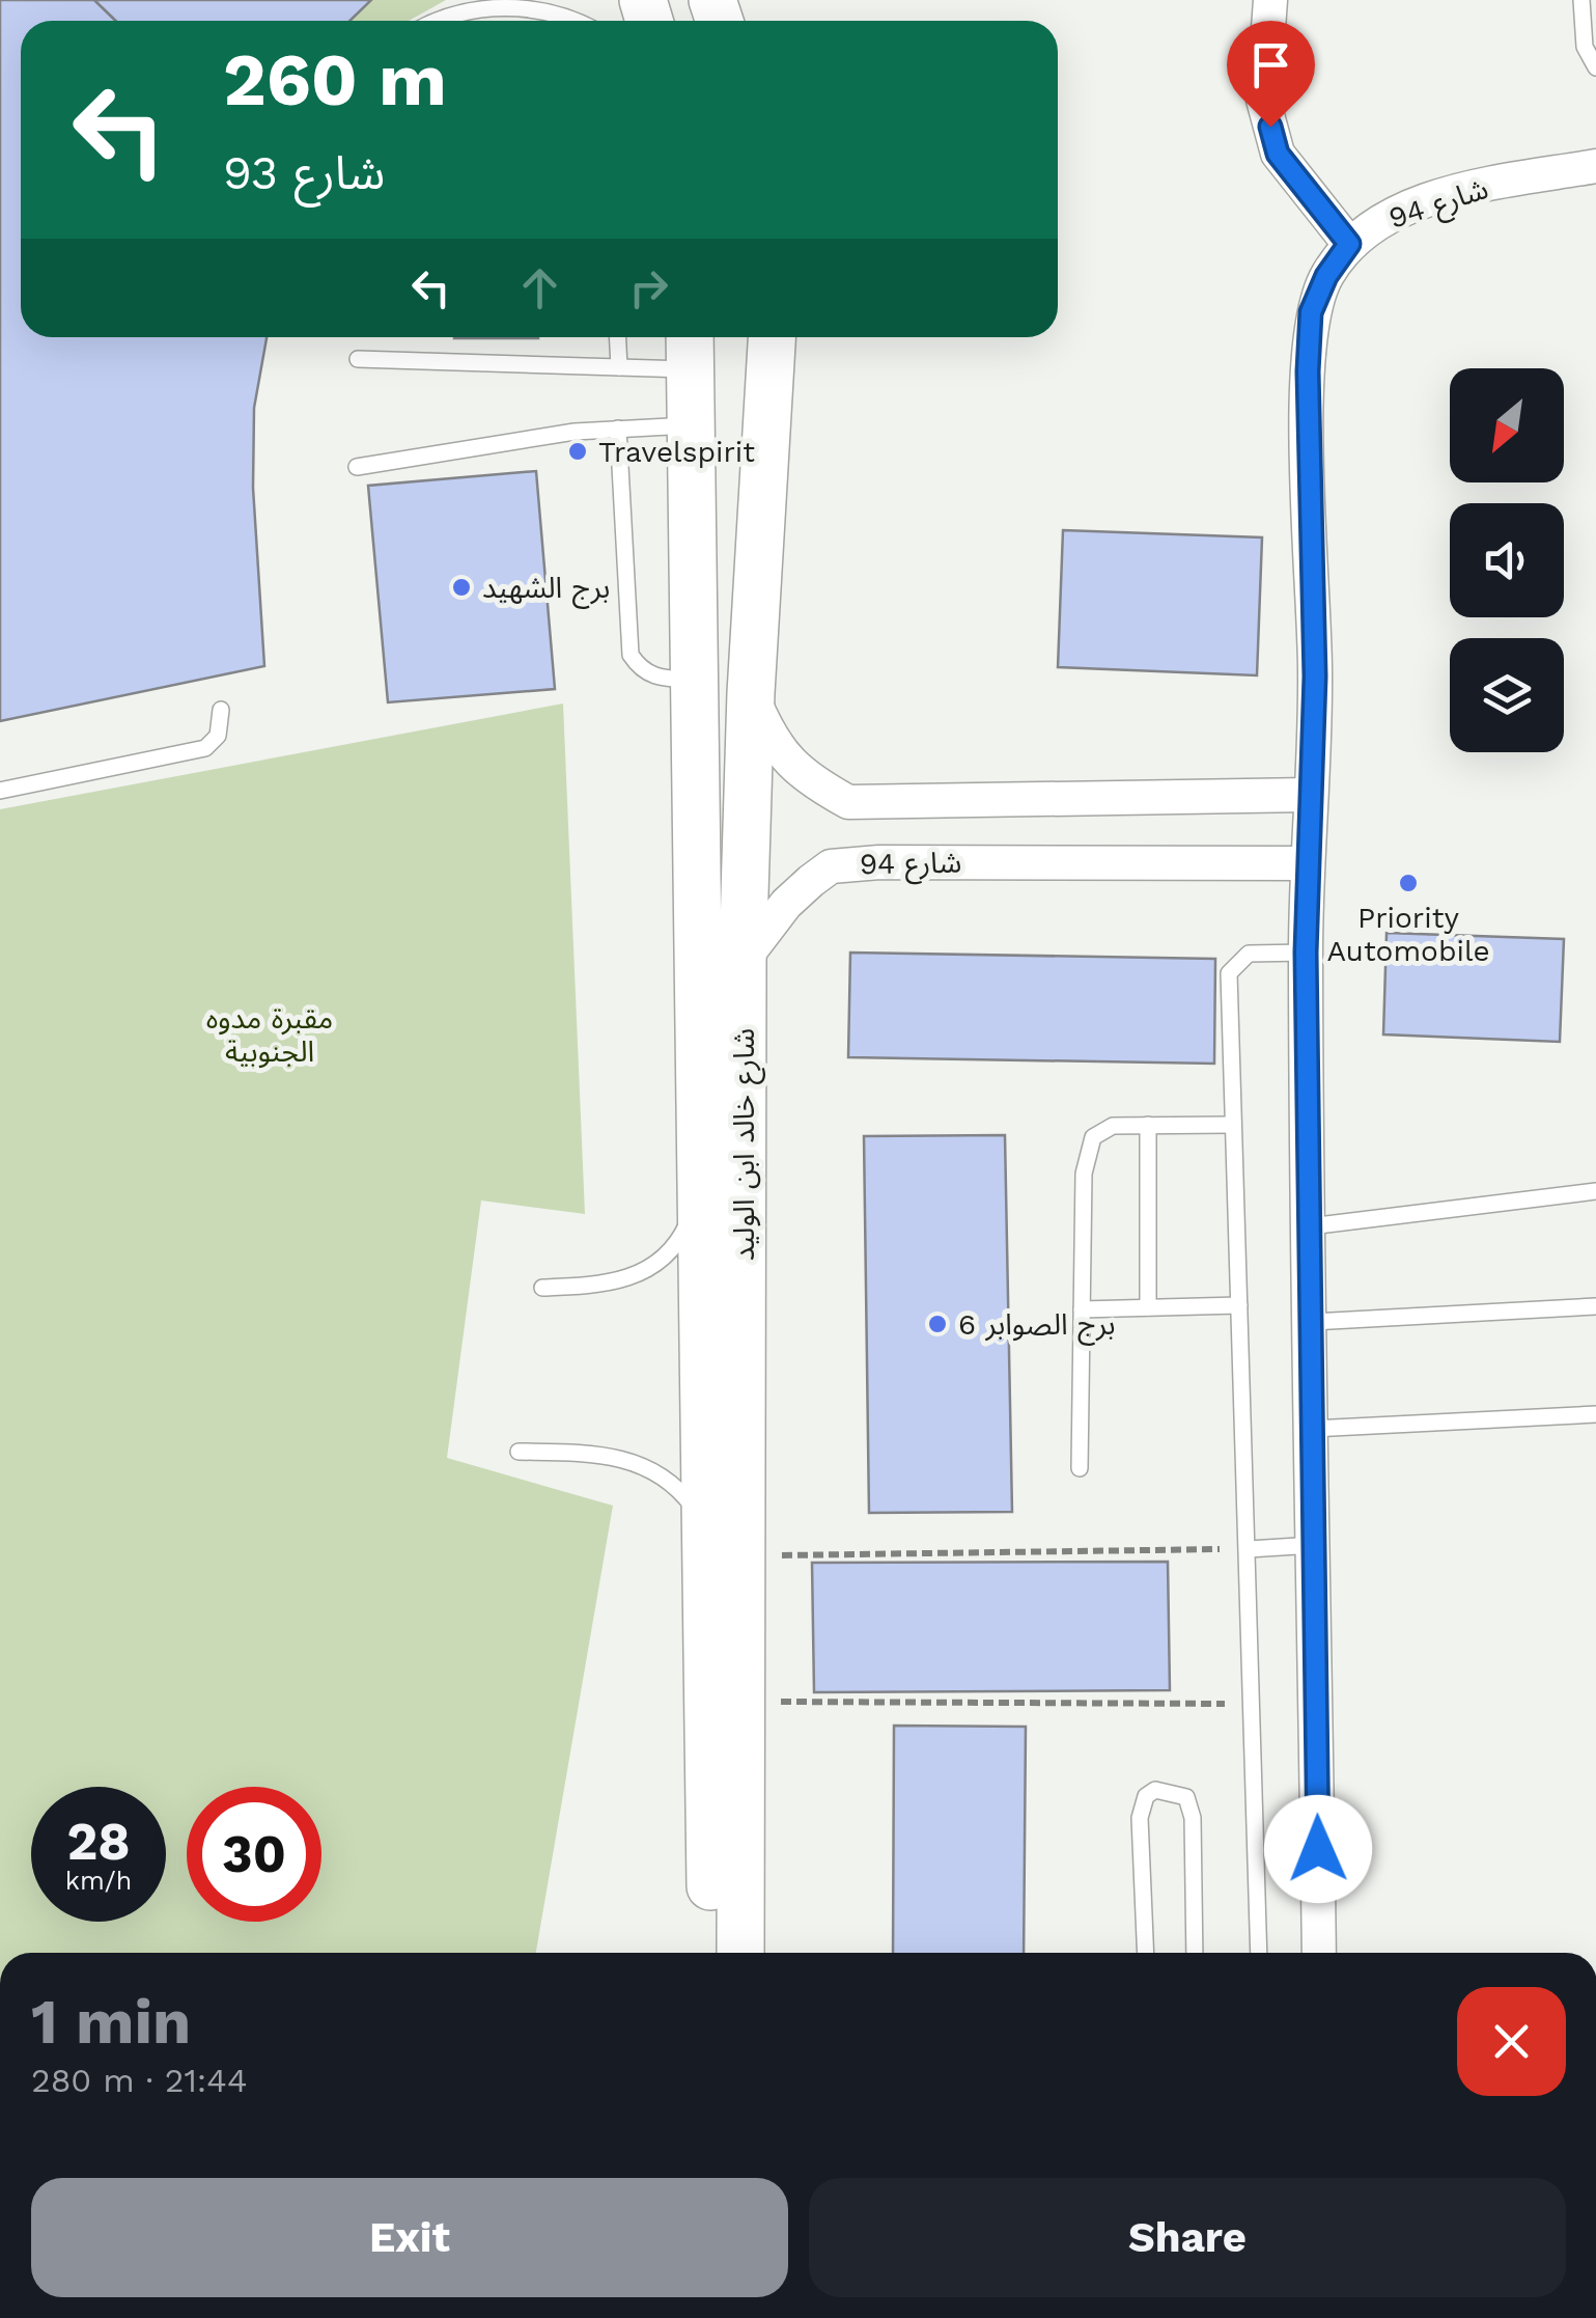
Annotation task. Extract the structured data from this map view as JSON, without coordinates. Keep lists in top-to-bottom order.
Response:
{
  "streets": {
    "main road": ["شارع خالد ابن الوليد"],
    "street": ["شارع 94"]
  },
  "crossings": [
    ["شارع 94", "شارع خالد ابن الوليد"]
  ],
  "parks": ["مقبرة مدوه الجنوبية"],
  "places": [
    "Travelspirit",
    "برج الشهيد",
    "Priority Automobile",
    "برج الصوابر 6"
  ],
  "north": "bottom left",
  "page": {
    "turn": ["260 m", "شارع 93"],
    "speed": "28 km/h",
    "limit": "30",
    "heading": ["1 min", "280 m · 21:44"],
    "buttons": ["Exit", "Share"]
  }
}
